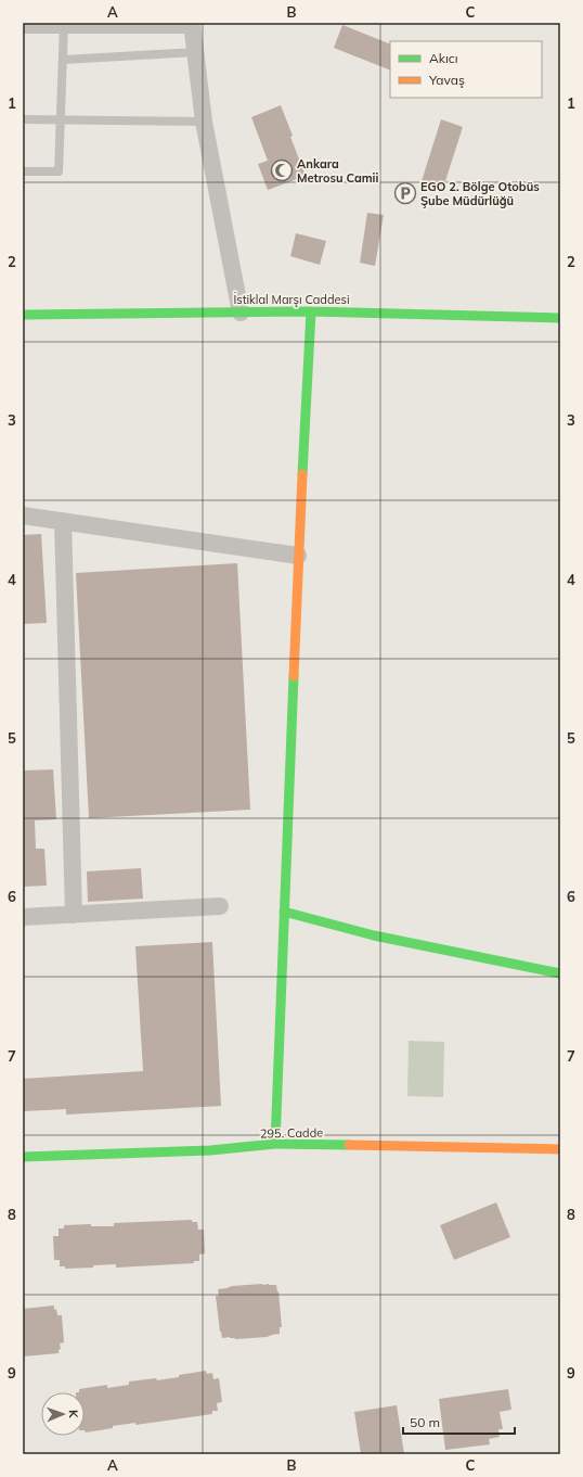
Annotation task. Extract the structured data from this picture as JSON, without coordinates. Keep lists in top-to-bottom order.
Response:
{
  "streets": {
    "street": ["İstiklal Marşı Caddesi", "295. Cadde"]
  },
  "places": {
    "mosque": ["Ankara Metrosu Camii"],
    "parking": ["EGO 2. Bölge Otobüs Şube Müdürlüğü"]
  },
  "legend": ["Akıcı", "Yavaş"],
  "scale_bar": "50 m",
  "north": "right",
  "grid": {
    "columns": ["A", "B", "C"],
    "rows": [
      "1",
      "2",
      "3",
      "4",
      "5",
      "6",
      "7",
      "8",
      "9"
    ]
  }
}
